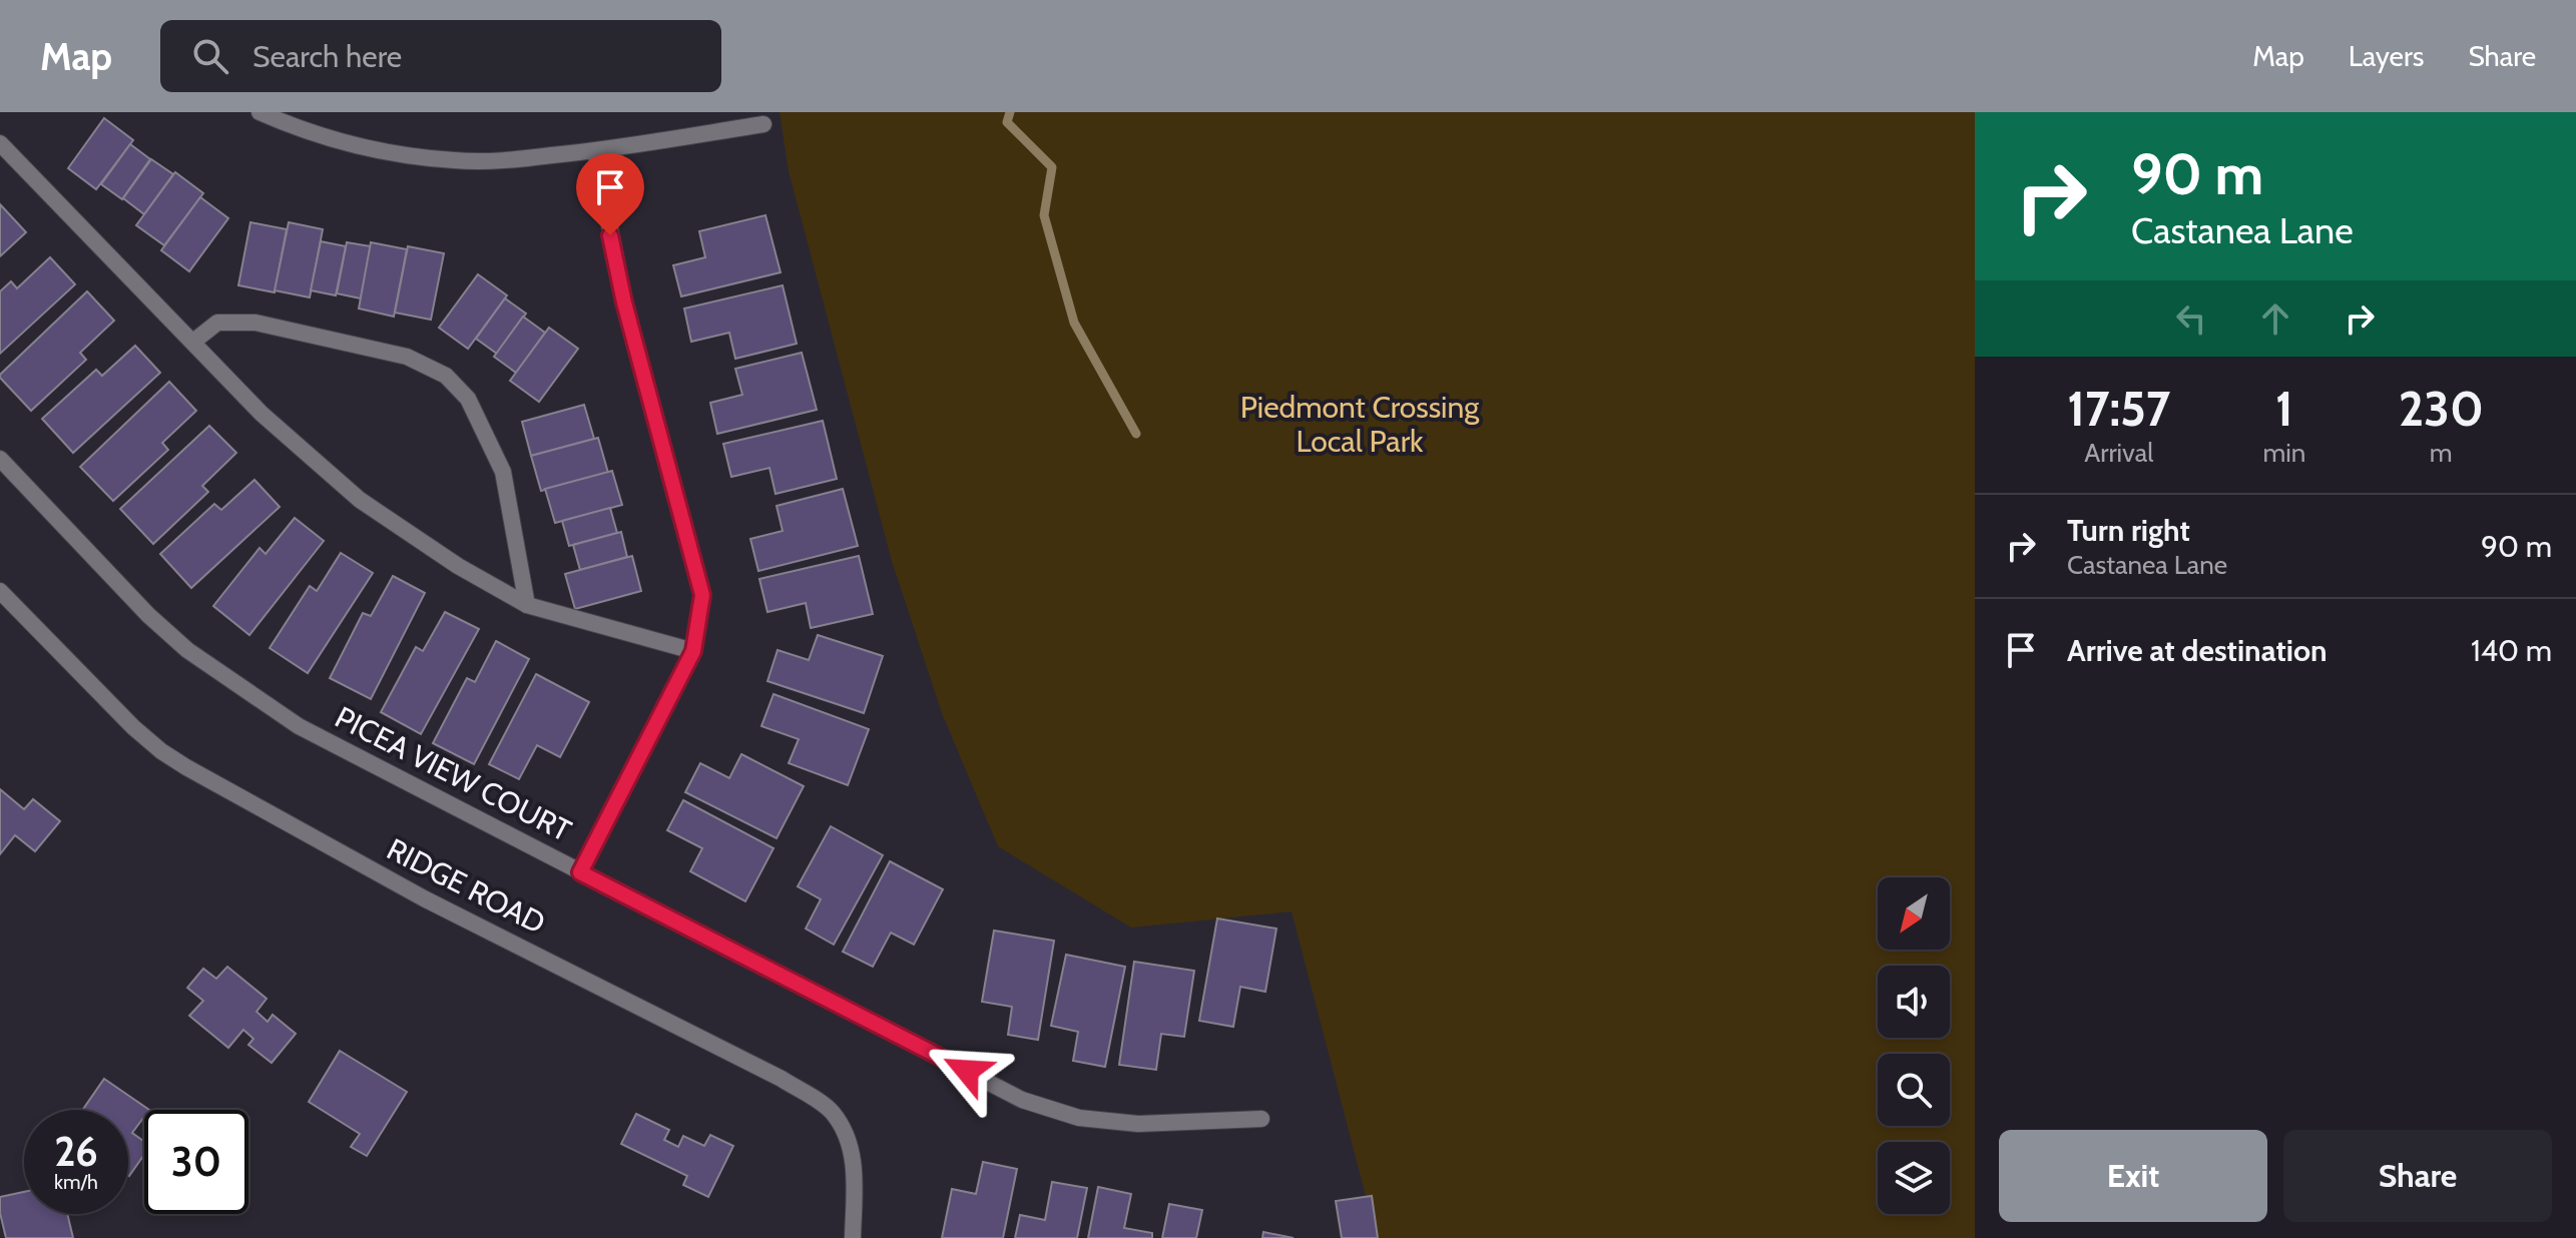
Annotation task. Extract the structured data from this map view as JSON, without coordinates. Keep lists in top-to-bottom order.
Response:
{
  "streets": {
    "street": ["PICEA VIEW COURT", "RIDGE ROAD"]
  },
  "parks": ["Piedmont Crossing Local Park"],
  "north": "bottom left",
  "page": {
    "header": "Map",
    "search": "Search here",
    "nav": ["Map", "Layers", "Share"],
    "turn": ["90 m", "Castanea Lane"],
    "eta": [
      "17:57",
      "Arrival",
      "1",
      "min",
      "230",
      "m"
    ],
    "list": [
      {
        "name": "Turn right",
        "note": "Castanea Lane",
        "value": "90 m"
      },
      {
        "name": "Arrive at destination",
        "value": "140 m"
      }
    ],
    "speed": "26 km/h",
    "limit": "30",
    "buttons": ["Exit", "Share"]
  }
}
